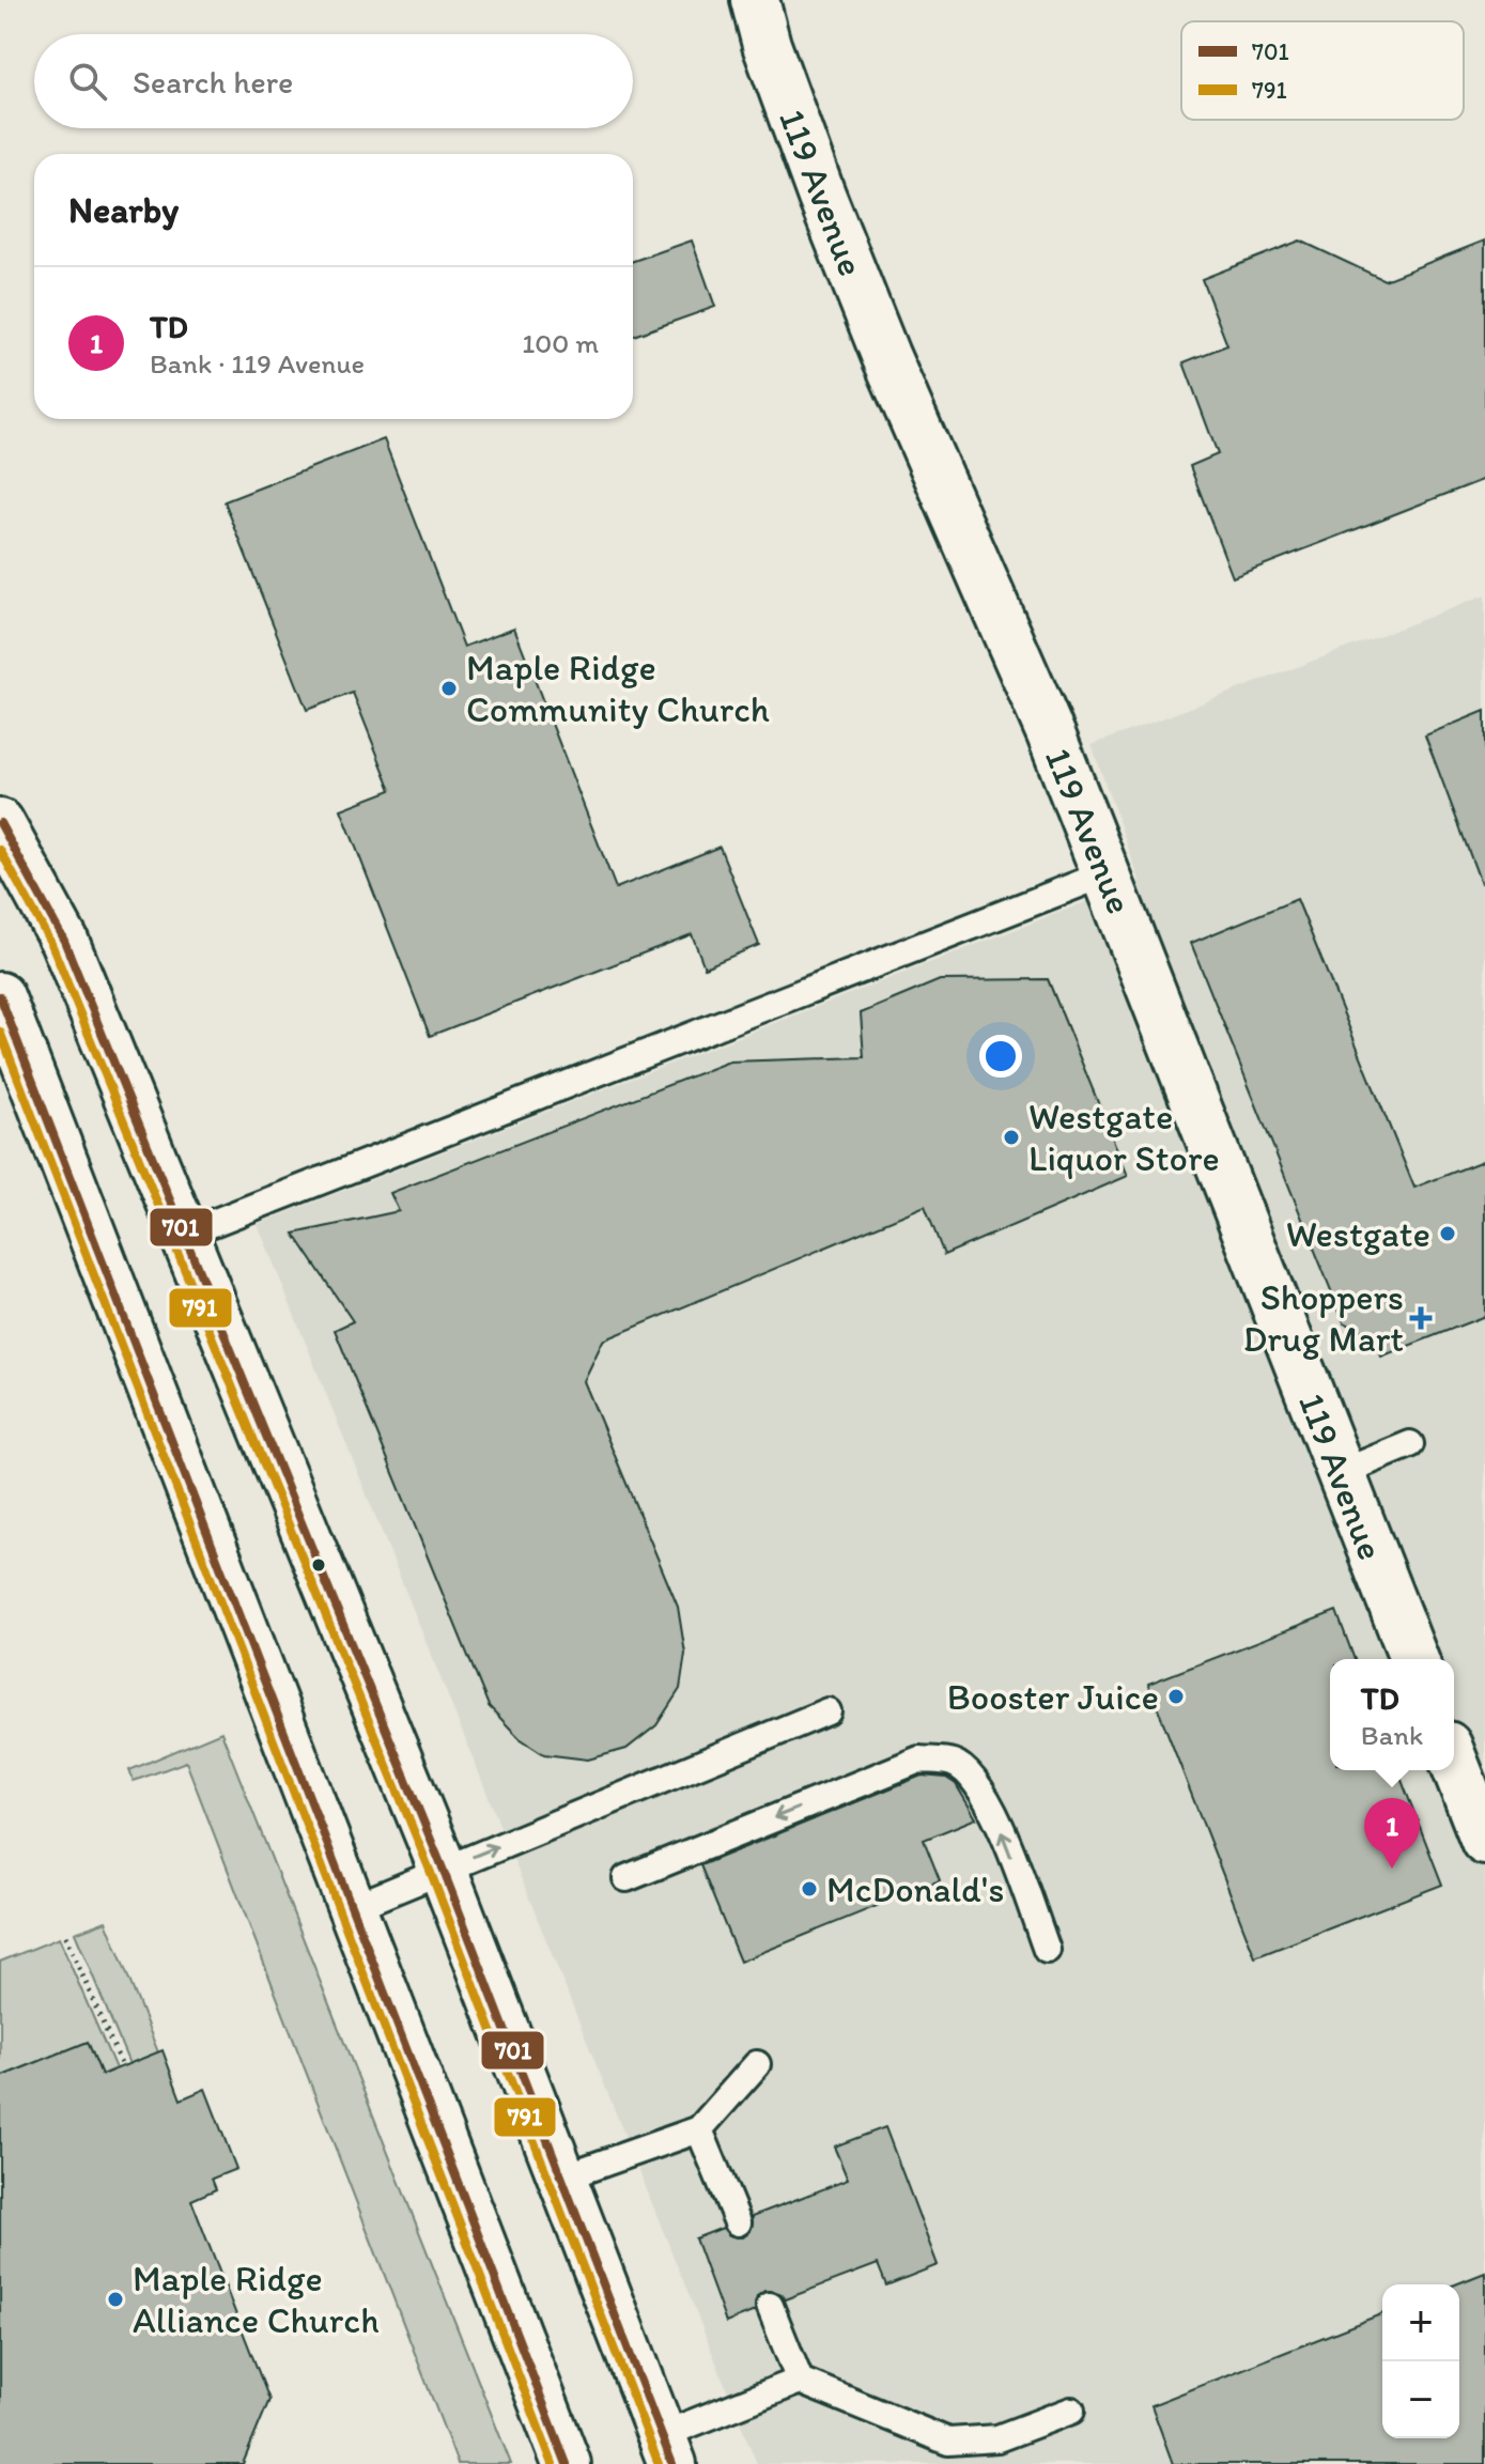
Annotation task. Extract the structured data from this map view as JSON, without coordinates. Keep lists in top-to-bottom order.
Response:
{
  "streets": {
    "main road": ["119 Avenue"]
  },
  "places": {
    "other": [
      "Maple Ridge Community Church",
      "Westgate Liquor Store",
      "Westgate",
      "Booster Juice",
      "McDonald's",
      "Maple Ridge Alliance Church"
    ],
    "health": ["Shoppers Drug Mart"]
  },
  "lines": ["transit line 701", "transit line 791"],
  "legend": ["701", "791"],
  "page": {
    "search": "Search here",
    "heading": "Nearby",
    "list": [
      {
        "mark": "1",
        "name": "TD",
        "note": "Bank · 119 Avenue",
        "value": "100 m"
      }
    ],
    "popup": ["TD", "Bank"],
    "pins": "1",
    "map_buttons": ["+", "−"]
  }
}
